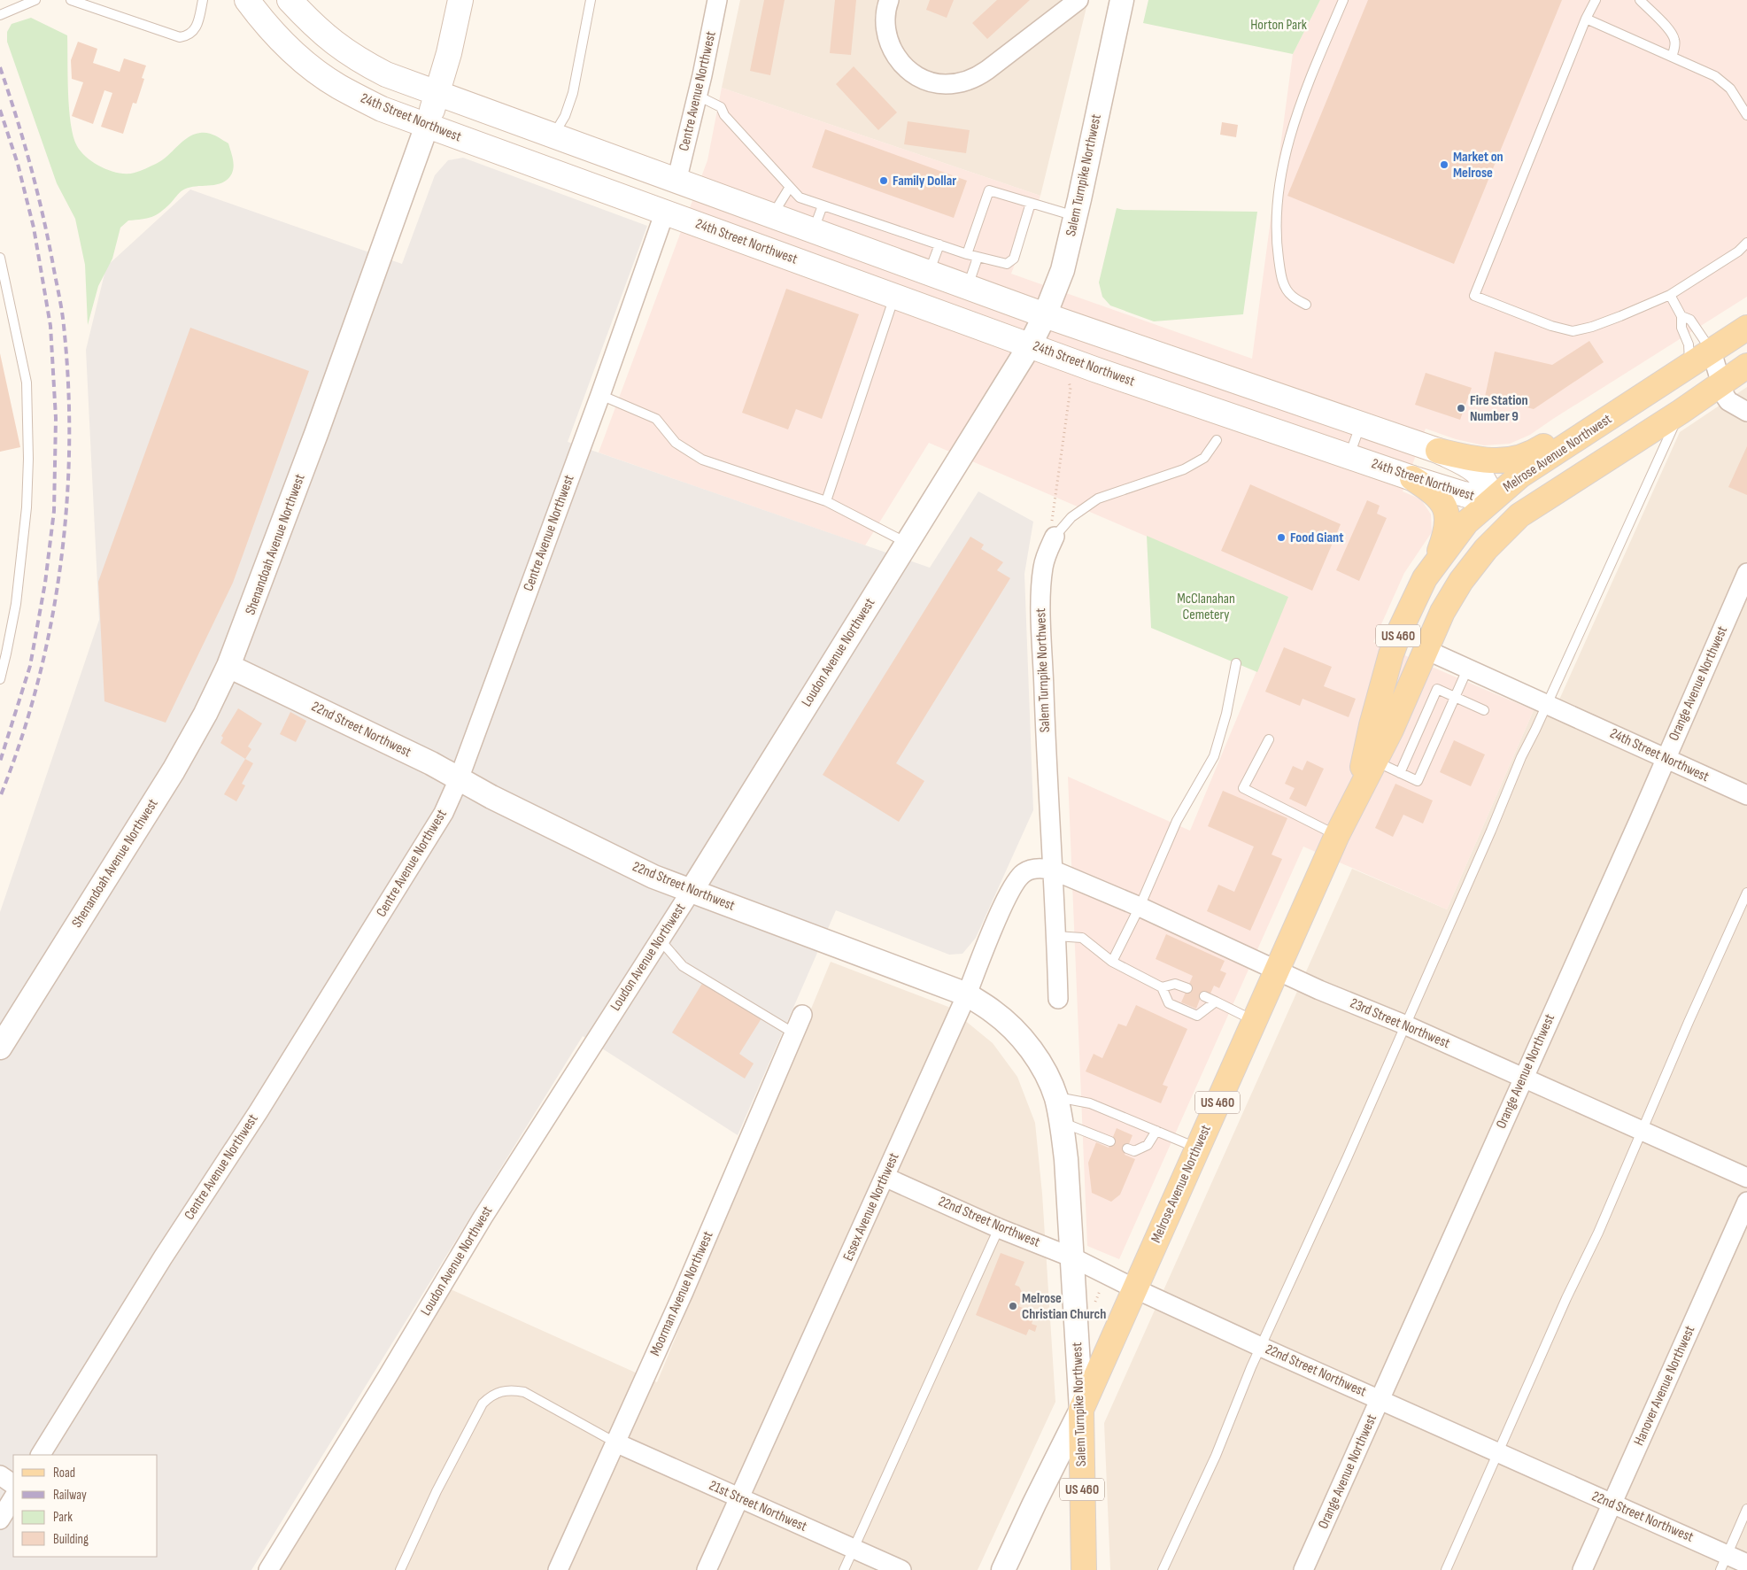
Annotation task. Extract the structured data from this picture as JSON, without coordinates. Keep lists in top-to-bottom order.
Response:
{
  "streets": {
    "main road": [
      "24th Street Northwest",
      "Salem Turnpike Northwest",
      "Melrose Avenue Northwest",
      "Shenandoah Avenue Northwest",
      "US 460"
    ],
    "street": [
      "Centre Avenue Northwest",
      "Loudon Avenue Northwest",
      "Orange Avenue Northwest",
      "22nd Street Northwest",
      "23rd Street Northwest",
      "Essex Avenue Northwest",
      "Moorman Avenue Northwest",
      "Hanover Avenue Northwest",
      "21st Street Northwest"
    ]
  },
  "crossings": [
    ["Centre Avenue Northwest", "24th Street Northwest"],
    ["Centre Avenue Northwest", "22nd Street Northwest"],
    ["24th Street Northwest", "Salem Turnpike Northwest"],
    ["24th Street Northwest", "Melrose Avenue Northwest"],
    ["24th Street Northwest", "Shenandoah Avenue Northwest"],
    ["24th Street Northwest", "Loudon Avenue Northwest"],
    ["24th Street Northwest", "Orange Avenue Northwest"],
    ["Salem Turnpike Northwest", "Melrose Avenue Northwest"],
    ["Salem Turnpike Northwest", "Loudon Avenue Northwest"],
    ["Salem Turnpike Northwest", "22nd Street Northwest"],
    ["Salem Turnpike Northwest", "23rd Street Northwest"],
    ["Salem Turnpike Northwest", "Essex Avenue Northwest"],
    ["Melrose Avenue Northwest", "22nd Street Northwest"],
    ["Melrose Avenue Northwest", "23rd Street Northwest"],
    ["Shenandoah Avenue Northwest", "22nd Street Northwest"],
    ["Loudon Avenue Northwest", "22nd Street Northwest"],
    ["Orange Avenue Northwest", "22nd Street Northwest"],
    ["Orange Avenue Northwest", "23rd Street Northwest"],
    ["22nd Street Northwest", "Essex Avenue Northwest"],
    ["22nd Street Northwest", "Hanover Avenue Northwest"],
    ["23rd Street Northwest", "Essex Avenue Northwest"],
    ["Essex Avenue Northwest", "21st Street Northwest"],
    ["Moorman Avenue Northwest", "21st Street Northwest"]
  ],
  "parks": ["Horton Park", "McClanahan Cemetery"],
  "places": [
    "Market on Melrose",
    "Family Dollar",
    "Fire Station Number 9",
    "Food Giant",
    "Melrose Christian Church"
  ],
  "legend": [
    "Road",
    "Railway",
    "Park",
    "Building"
  ]
}
